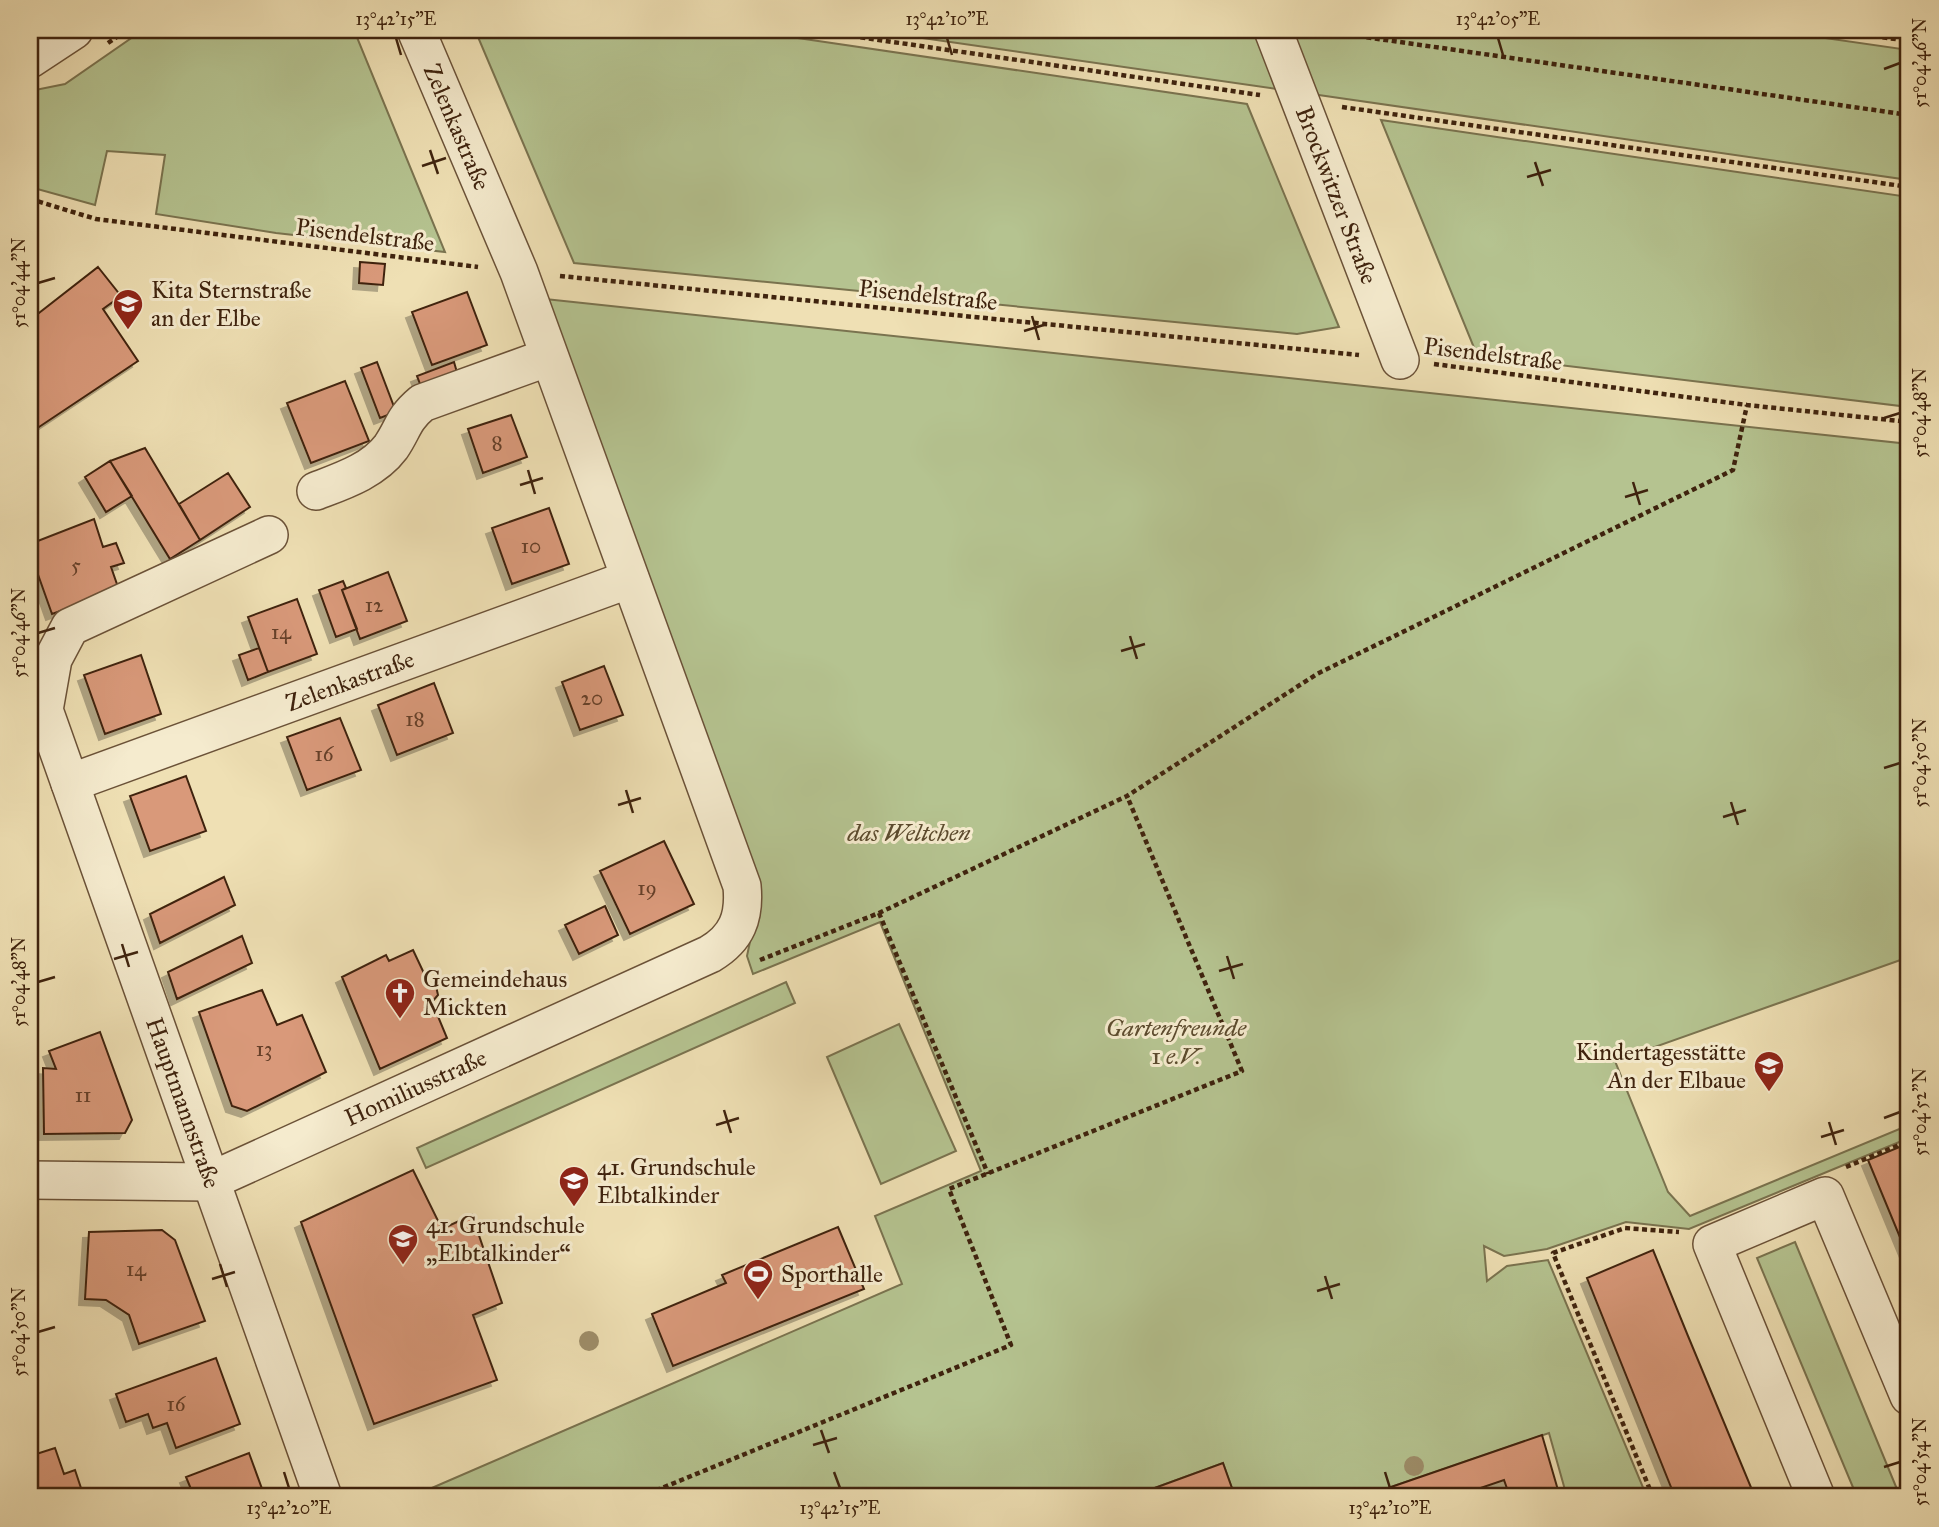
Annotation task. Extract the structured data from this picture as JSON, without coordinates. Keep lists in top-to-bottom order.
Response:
{
  "streets": {
    "street": [
      "Zelenkastraße",
      "Brockwitzer Straße",
      "Homiliusstraße",
      "Hauptmannstraße"
    ],
    "path": ["Pisendelstraße"]
  },
  "crossings": [
    ["Zelenkastraße", "Pisendelstraße"],
    ["Zelenkastraße", "Homiliusstraße"],
    ["Zelenkastraße", "Hauptmannstraße"],
    ["Brockwitzer Straße", "Pisendelstraße"],
    ["Homiliusstraße", "Hauptmannstraße"]
  ],
  "parks": ["das Weltchen", "Gartenfreunde 1 e.V."],
  "places": {
    "school or university": [
      "Kita Sternstraße an der Elbe",
      "Kindertagesstätte An der Elbaue",
      "41. Grundschule Elbtalkinder",
      "41. Grundschule „Elbtalkinder“"
    ],
    "church": ["Gemeindehaus Mickten"],
    "sports": ["Sporthalle"]
  },
  "house_numbers": [
    "8",
    "10",
    "5",
    "12",
    "14",
    "20",
    "18",
    "16",
    "19",
    "13",
    "11",
    "14",
    "16"
  ],
  "coordinates": [
    "13°42'15\"E",
    "13°42'10\"E",
    "13°42'05\"E",
    "51°04'46\"N",
    "51°04'44\"N",
    "51°04'48\"N",
    "51°04'50\"N",
    "51°04'52\"N",
    "51°04'54\"N",
    "13°42'20\"E"
  ]
}
